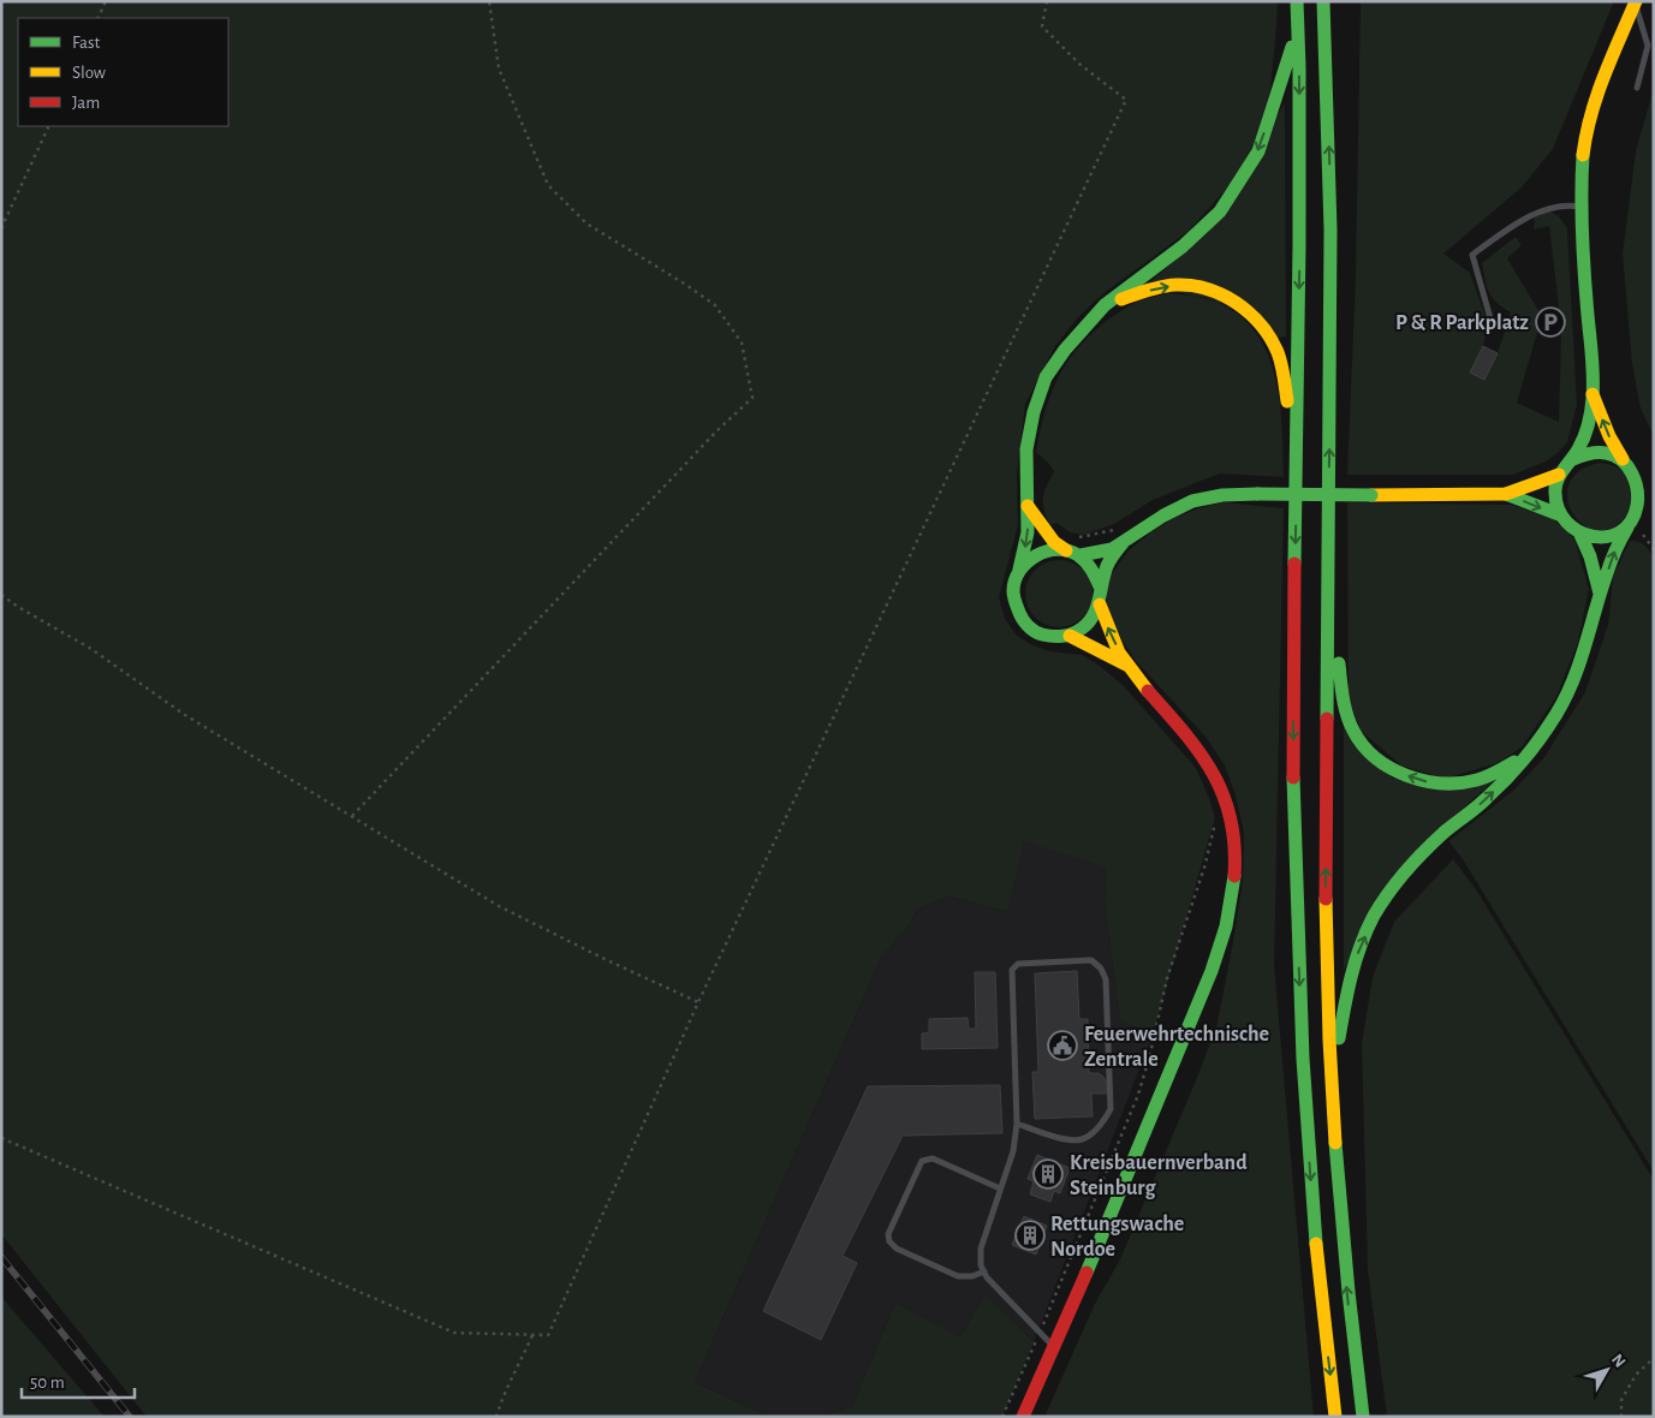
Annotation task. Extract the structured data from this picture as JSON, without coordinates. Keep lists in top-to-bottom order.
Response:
{
  "places": {
    "parking": ["P & R Parkplatz"],
    "public building": ["Feuerwehrtechnische Zentrale"],
    "building": ["Kreisbauernverband Steinburg", "Rettungswache Nordoe"]
  },
  "legend": ["Fast", "Slow", "Jam"],
  "scale_bar": "50 m",
  "north": "top right"
}
